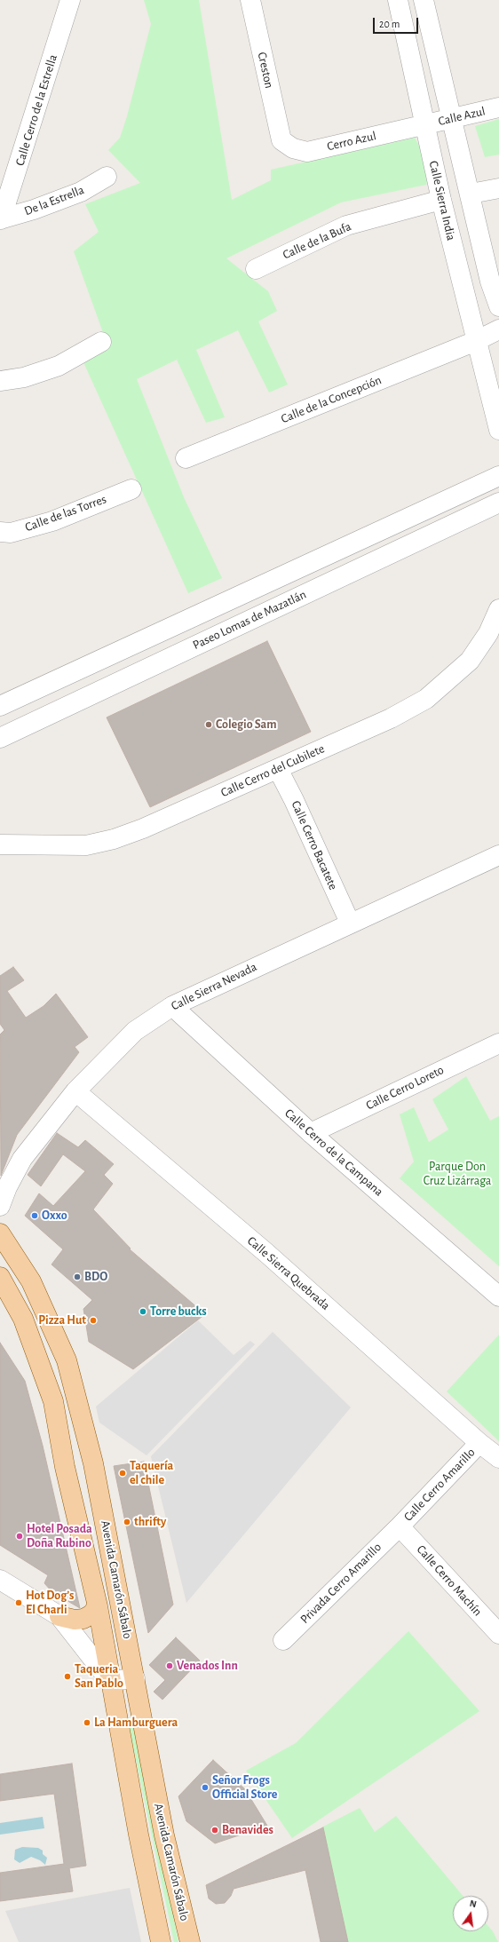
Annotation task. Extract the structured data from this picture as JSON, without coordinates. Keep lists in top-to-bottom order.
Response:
{
  "streets": {
    "main road": ["Avenida Camarón Sábalo"],
    "street": [
      "Creston",
      "Calle Cerro de la Estrella",
      "Calle Azul",
      "Cerro Azul",
      "De la Estrella",
      "Calle Sierra India",
      "Calle de la Bufa",
      "Calle de la Concepción",
      "Calle de las Torres",
      "Paseo Lomas de Mazatlán",
      "Calle Cerro del Cubilete",
      "Calle Cerro Bacatete",
      "Calle Sierra Nevada",
      "Calle Cerro Loreto",
      "Calle Cerro de la Campana",
      "Calle Sierra Quebrada",
      "Calle Cerro Amarillo",
      "Calle Cerro Machín",
      "Privada Cerro Amarillo"
    ]
  },
  "crossings": [
    ["Creston", "Cerro Azul"],
    ["Calle Cerro de la Estrella", "De la Estrella"],
    ["Calle Azul", "Cerro Azul"],
    ["Calle Azul", "Calle Sierra India"],
    ["Cerro Azul", "Calle Sierra India"],
    ["Calle Sierra India", "Calle de la Bufa"],
    ["Calle Sierra India", "Calle de la Concepción"],
    ["Calle Cerro del Cubilete", "Calle Cerro Bacatete"],
    ["Calle Cerro Bacatete", "Calle Sierra Nevada"],
    ["Calle Sierra Nevada", "Calle Cerro de la Campana"],
    ["Calle Sierra Nevada", "Calle Sierra Quebrada"],
    ["Calle Cerro Loreto", "Calle Cerro de la Campana"],
    ["Calle Sierra Quebrada", "Calle Cerro Amarillo"],
    ["Calle Cerro Amarillo", "Calle Cerro Machín"],
    ["Calle Cerro Amarillo", "Privada Cerro Amarillo"],
    ["Calle Cerro Machín", "Privada Cerro Amarillo"]
  ],
  "parks": ["Parque Don Cruz Lizárraga"],
  "places": [
    "Colegio Sam",
    "Oxxo",
    "BDO",
    "Torre bucks",
    "Pizza Hut",
    "Taquería el chile",
    "thrifty",
    "Hotel Posada Doña Rubino",
    "Hot Dog’s El Charli",
    "Venados Inn",
    "Taqueria San Pablo",
    "La Hamburguera",
    "Señor Frogs Official Store",
    "Benavides"
  ],
  "scale_bar": "20 m",
  "north": "top"
}
